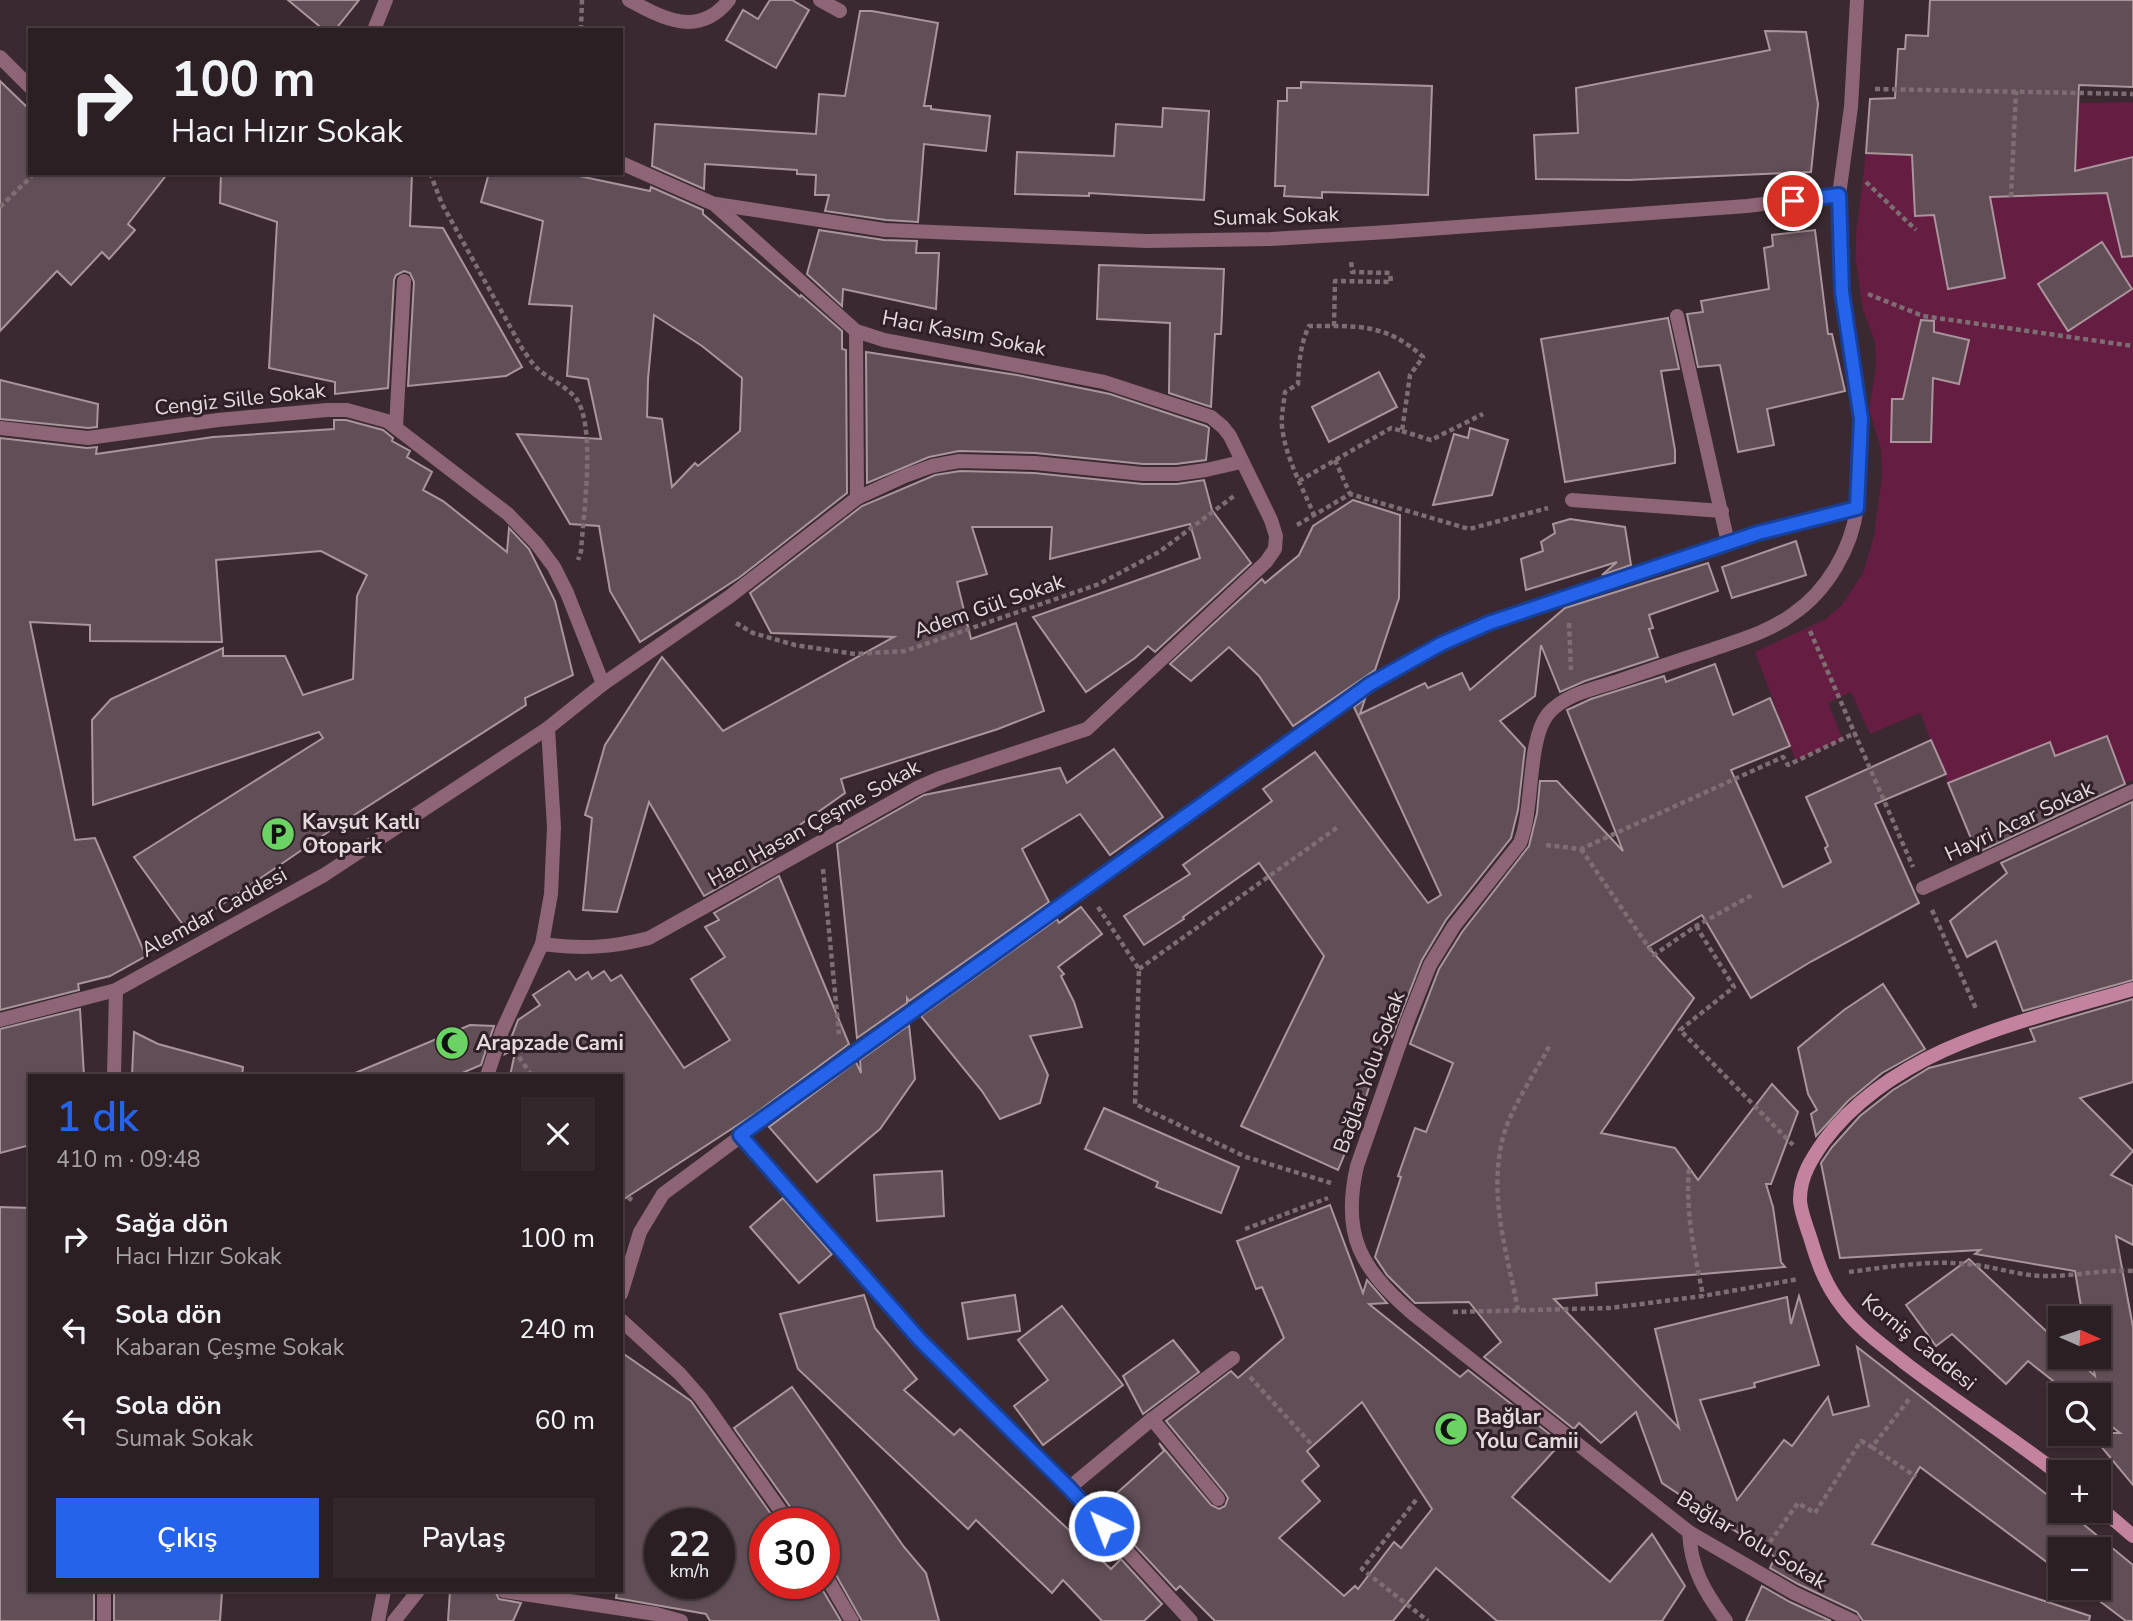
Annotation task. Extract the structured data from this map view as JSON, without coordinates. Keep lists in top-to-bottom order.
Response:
{
  "streets": {
    "main road": ["Korniş Caddesi"],
    "street": [
      "Sumak Sokak",
      "Hacı Kasım Sokak",
      "Cengiz Sille Sokak",
      "Hayri Acar Sokak",
      "Hacı Hasan Çeşme Sokak",
      "Alemdar Caddesi",
      "Bağlar Yolu Sokak"
    ],
    "path": ["Adem Gül Sokak"]
  },
  "crossings": [
    ["Sumak Sokak", "Hacı Kasım Sokak"],
    ["Sumak Sokak", "Bağlar Yolu Sokak"],
    ["Hacı Kasım Sokak", "Alemdar Caddesi"],
    ["Cengiz Sille Sokak", "Alemdar Caddesi"],
    ["Adem Gül Sokak", "Alemdar Caddesi"]
  ],
  "places": {
    "parking": ["Kavşut Katlı Otopark"],
    "mosque": ["Arapzade Cami", "Bağlar Yolu Camii"]
  },
  "north": "right",
  "page": {
    "turn": ["100 m", "Hacı Hızır Sokak"],
    "heading": ["1 dk", "410 m · 09:48"],
    "list": [
      {
        "name": "Sağa dön",
        "note": "Hacı Hızır Sokak",
        "value": "100 m"
      },
      {
        "name": "Sola dön",
        "note": "Kabaran Çeşme Sokak",
        "value": "240 m"
      },
      {
        "name": "Sola dön",
        "note": "Sumak Sokak",
        "value": "60 m"
      }
    ],
    "map_buttons": ["+", "−"],
    "buttons": ["Çıkış", "Paylaş"],
    "speed": "22 km/h",
    "limit": "30"
  }
}
